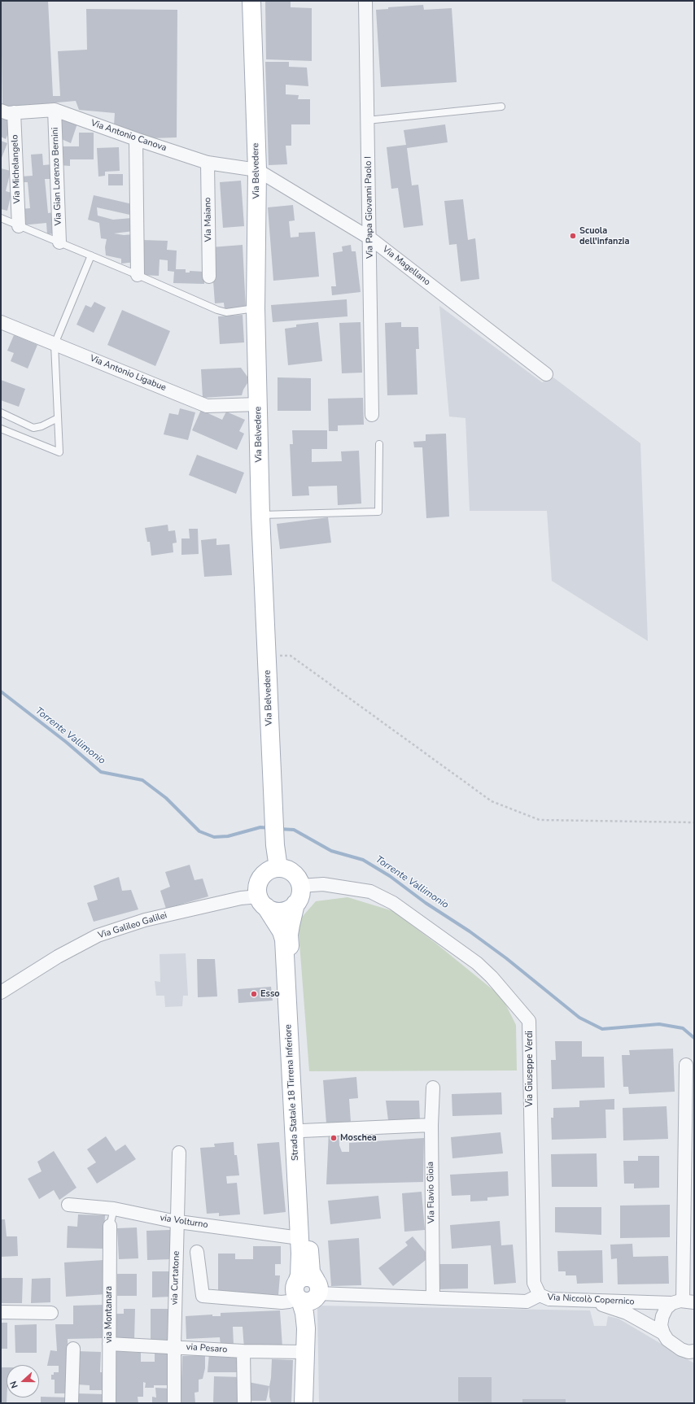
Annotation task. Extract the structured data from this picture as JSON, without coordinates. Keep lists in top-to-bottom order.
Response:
{
  "streets": {
    "main road": ["Via Belvedere", "Strada Statale 18 Tirrena Inferiore"],
    "street": [
      "Via Antonio Canova",
      "Via Michelangelo",
      "Via Gian Lorenzo Bernini",
      "Via Papa Giovanni Paolo I",
      "Via Maiano",
      "Via Magellano",
      "Via Antonio Ligabue",
      "Via Galileo Galilei",
      "Via Giuseppe Verdi",
      "Via Flavio Gioia",
      "via Volturno",
      "via Curtatone",
      "Via Niccolò Copernico",
      "via Montanara",
      "via Pesaro"
    ]
  },
  "crossings": [
    ["Via Antonio Canova", "Via Michelangelo"],
    ["Via Antonio Canova", "Via Belvedere"],
    ["Via Antonio Canova", "Via Gian Lorenzo Bernini"],
    ["Via Antonio Canova", "Via Maiano"],
    ["Via Antonio Canova", "Via Magellano"],
    ["Via Belvedere", "Via Magellano"],
    ["Via Belvedere", "Via Antonio Ligabue"],
    ["Via Belvedere", "Via Galileo Galilei"],
    ["Via Belvedere", "Via Giuseppe Verdi"],
    ["Via Belvedere", "Strada Statale 18 Tirrena Inferiore"],
    ["Via Papa Giovanni Paolo I", "Via Magellano"],
    ["Via Galileo Galilei", "Via Giuseppe Verdi"],
    ["Via Galileo Galilei", "Strada Statale 18 Tirrena Inferiore"],
    ["Via Giuseppe Verdi", "Strada Statale 18 Tirrena Inferiore"],
    ["Via Giuseppe Verdi", "Via Niccolò Copernico"],
    ["Strada Statale 18 Tirrena Inferiore", "via Volturno"],
    ["Strada Statale 18 Tirrena Inferiore", "Via Niccolò Copernico"],
    ["Strada Statale 18 Tirrena Inferiore", "via Pesaro"],
    ["Via Flavio Gioia", "Via Niccolò Copernico"],
    ["via Volturno", "via Curtatone"],
    ["via Curtatone", "via Pesaro"],
    ["via Montanara", "via Pesaro"]
  ],
  "water": ["Torrente Vallimonio"],
  "places": ["Scuola dell'infanzia", "Esso", "Moschea"],
  "north": "left"
}
